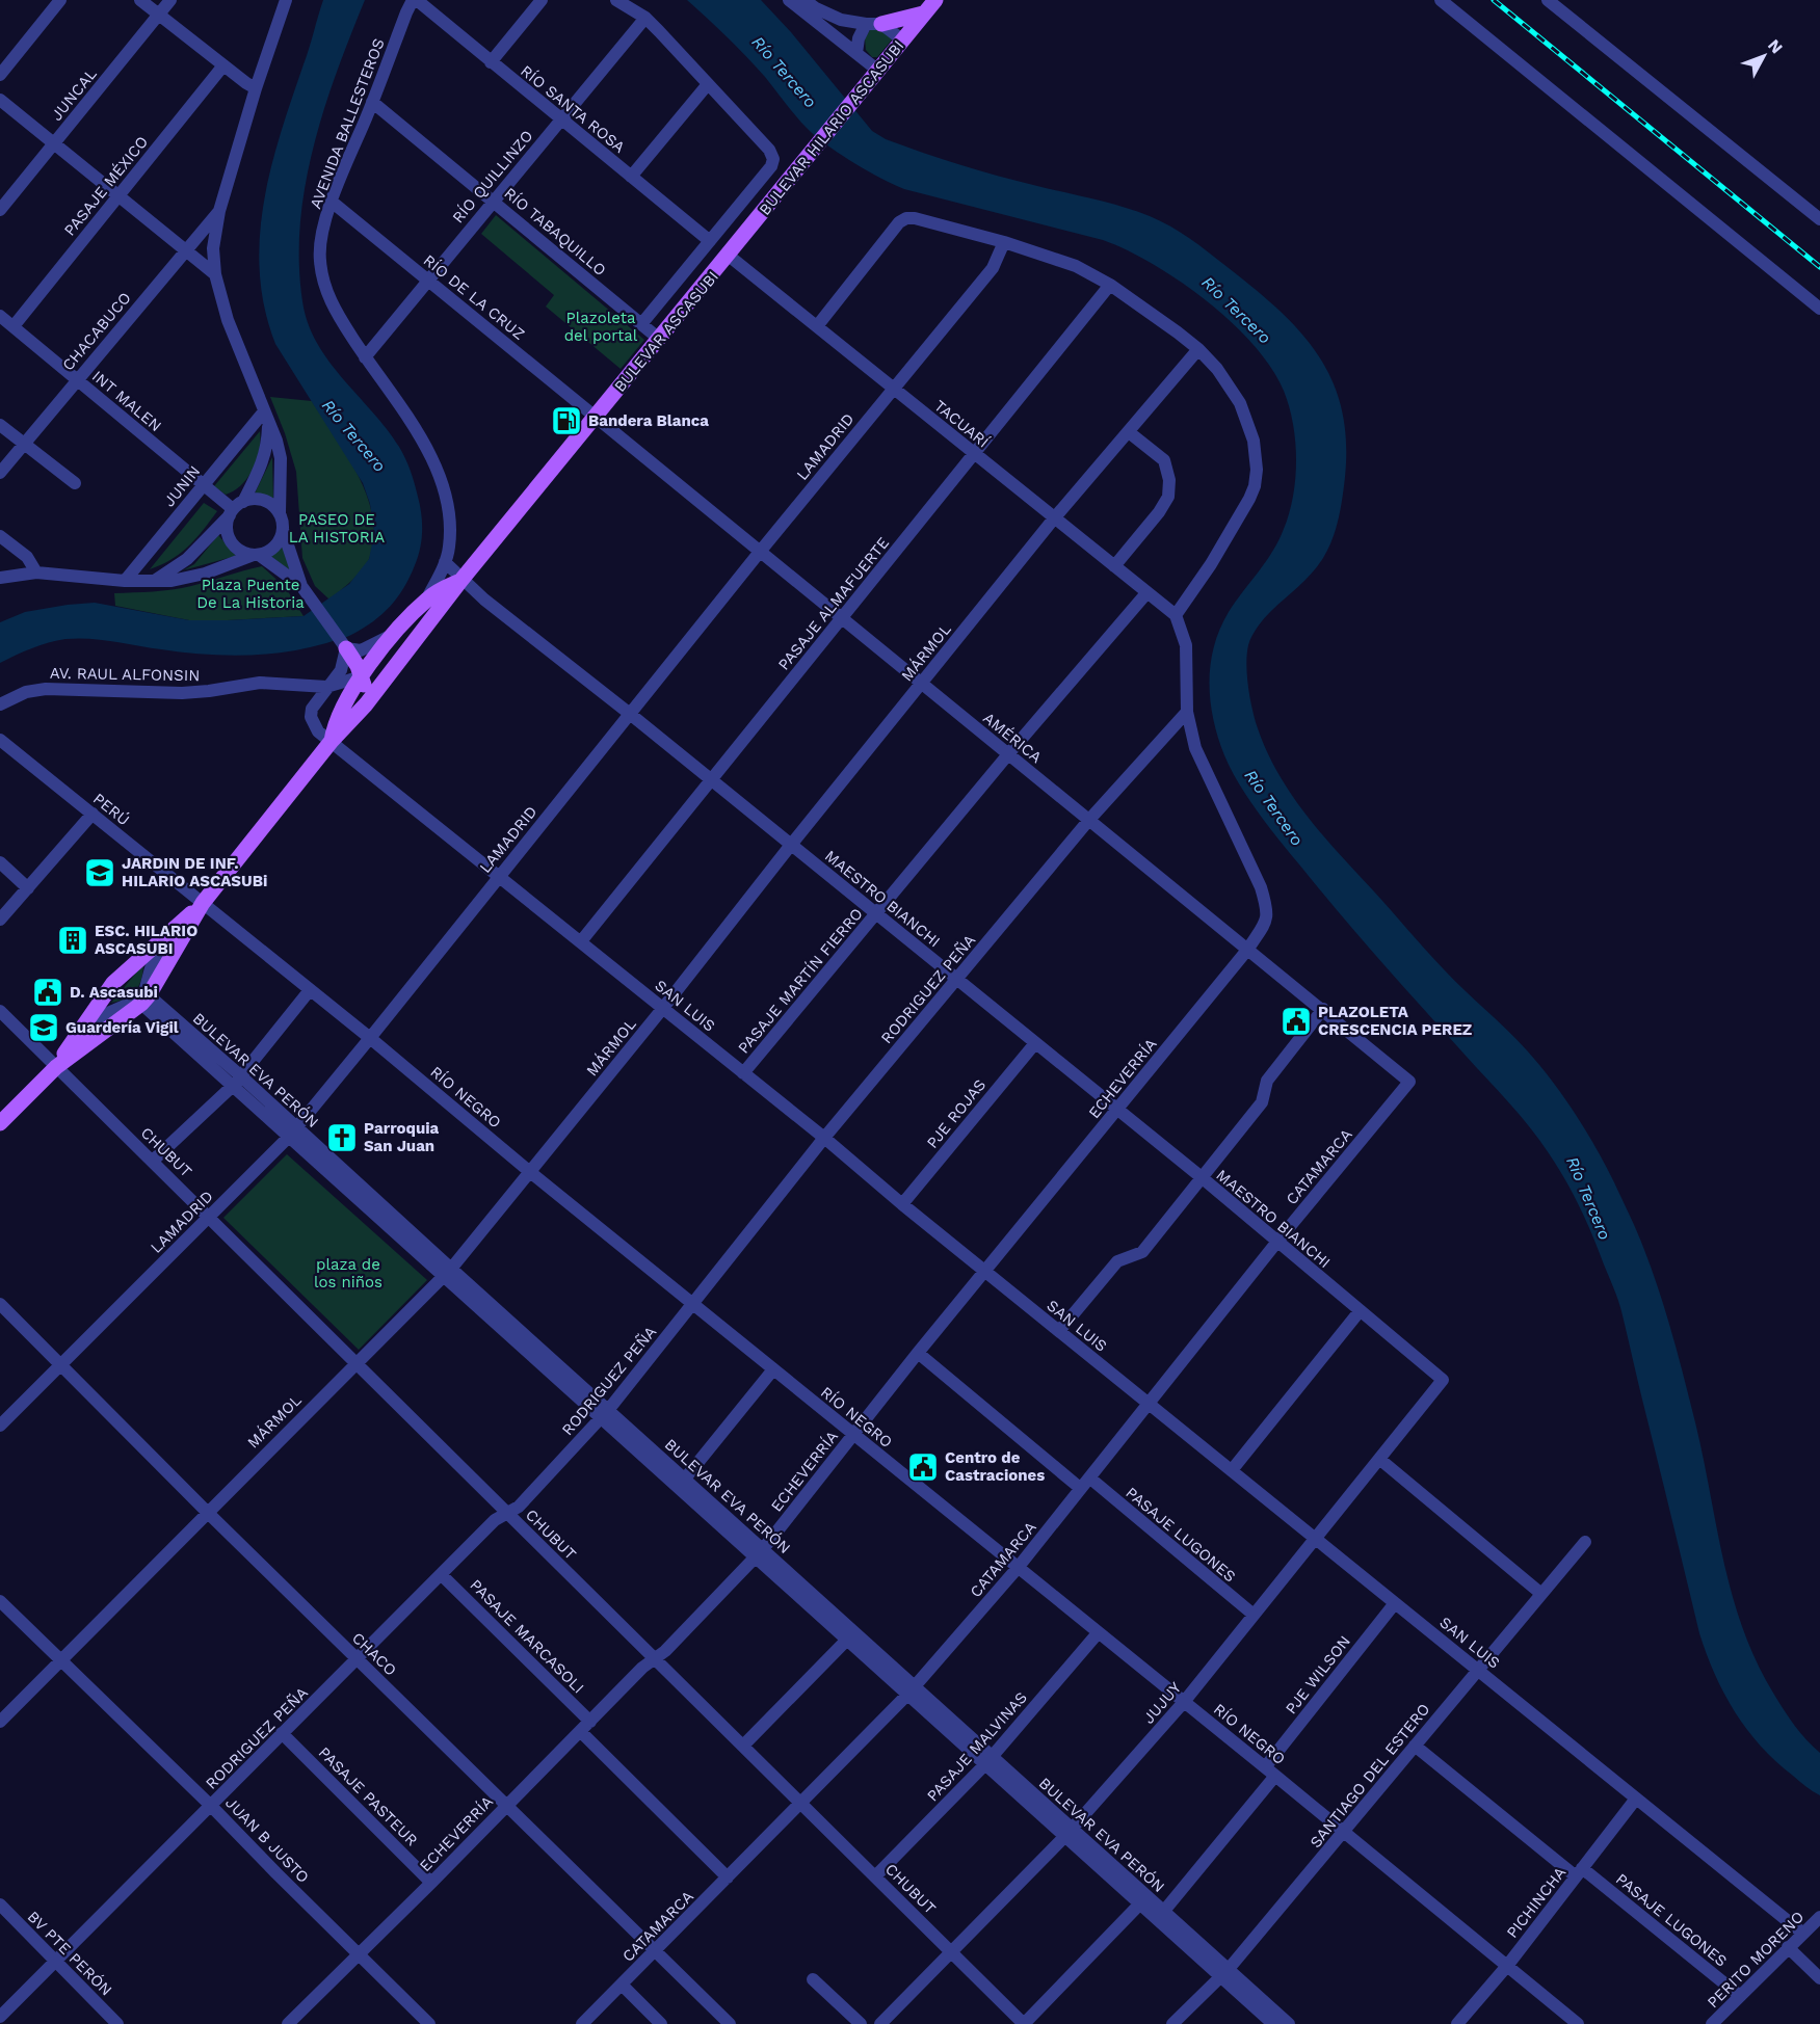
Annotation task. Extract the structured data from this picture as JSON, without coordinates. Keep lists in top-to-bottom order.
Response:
{
  "streets": {
    "main road": ["BULEVAR HILARIO ASCASUBI", "BULEVAR ASCASUBI"],
    "street": [
      "JUNCAL",
      "RÍO SANTA ROSA",
      "AVENIDA BALLESTEROS",
      "RÍO QUILLINZO",
      "PASAJE MÉXICO",
      "RÍO TABAQUILLO",
      "RÍO DE LA CRUZ",
      "CHACABUCO",
      "INT MALEN",
      "TACUARÍ",
      "LAMADRID",
      "JUNIN",
      "PASAJE ALMAFUERTE",
      "MÁRMOL",
      "AV. RAUL ALFONSIN",
      "AMÉRICA",
      "PERÚ",
      "MAESTRO BIANCHI",
      "PASAJE MARTÍN FIERRO",
      "RODRIGUEZ PEÑA",
      "SAN LUIS",
      "BULEVAR EVA PERÓN",
      "ECHEVERRÍA",
      "RÍO NEGRO",
      "PJE ROJAS",
      "CHUBUT",
      "CATAMARCA",
      "PASAJE LUGONES",
      "PASAJE MARCASOLI",
      "CHACO",
      "PJE WILSON",
      "JUJUY",
      "PASAJE MALVINAS",
      "SANTIAGO DEL ESTERO",
      "PASAJE PASTEUR",
      "JUAN B JUSTO",
      "PICHINCHA",
      "BV PTE PERÓN",
      "PERITO MORENO"
    ]
  },
  "crossings": [
    ["RÍO SANTA ROSA", "AVENIDA BALLESTEROS"],
    ["RÍO SANTA ROSA", "BULEVAR HILARIO ASCASUBI"],
    ["RÍO SANTA ROSA", "RÍO QUILLINZO"],
    ["AVENIDA BALLESTEROS", "RÍO QUILLINZO"],
    ["AVENIDA BALLESTEROS", "RÍO TABAQUILLO"],
    ["AVENIDA BALLESTEROS", "RÍO DE LA CRUZ"],
    ["AVENIDA BALLESTEROS", "MAESTRO BIANCHI"],
    ["BULEVAR HILARIO ASCASUBI", "RÍO TABAQUILLO"],
    ["BULEVAR HILARIO ASCASUBI", "BULEVAR ASCASUBI"],
    ["BULEVAR HILARIO ASCASUBI", "TACUARÍ"],
    ["RÍO QUILLINZO", "RÍO TABAQUILLO"],
    ["RÍO QUILLINZO", "RÍO DE LA CRUZ"],
    ["PASAJE MÉXICO", "INT MALEN"],
    ["RÍO TABAQUILLO", "BULEVAR ASCASUBI"],
    ["RÍO DE LA CRUZ", "BULEVAR ASCASUBI"],
    ["RÍO DE LA CRUZ", "AMÉRICA"],
    ["CHACABUCO", "INT MALEN"],
    ["BULEVAR ASCASUBI", "TACUARÍ"],
    ["BULEVAR ASCASUBI", "AMÉRICA"],
    ["BULEVAR ASCASUBI", "MAESTRO BIANCHI"],
    ["INT MALEN", "JUNIN"],
    ["TACUARÍ", "LAMADRID"],
    ["TACUARÍ", "PASAJE ALMAFUERTE"],
    ["TACUARÍ", "MÁRMOL"],
    ["TACUARÍ", "PASAJE MARTÍN FIERRO"],
    ["TACUARÍ", "ECHEVERRÍA"],
    ["LAMADRID", "AMÉRICA"],
    ["LAMADRID", "MAESTRO BIANCHI"],
    ["LAMADRID", "SAN LUIS"],
    ["LAMADRID", "BULEVAR EVA PERÓN"],
    ["LAMADRID", "RÍO NEGRO"],
    ["LAMADRID", "CHUBUT"],
    ["LAMADRID", "CHACO"],
    ["PASAJE ALMAFUERTE", "AMÉRICA"],
    ["PASAJE ALMAFUERTE", "MAESTRO BIANCHI"],
    ["PASAJE ALMAFUERTE", "SAN LUIS"],
    ["MÁRMOL", "AMÉRICA"],
    ["MÁRMOL", "MAESTRO BIANCHI"],
    ["MÁRMOL", "SAN LUIS"],
    ["MÁRMOL", "BULEVAR EVA PERÓN"],
    ["MÁRMOL", "RÍO NEGRO"],
    ["MÁRMOL", "CHUBUT"],
    ["MÁRMOL", "CHACO"],
    ["MÁRMOL", "JUAN B JUSTO"],
    ["AV. RAUL ALFONSIN", "SAN LUIS"],
    ["AMÉRICA", "PASAJE MARTÍN FIERRO"],
    ["AMÉRICA", "RODRIGUEZ PEÑA"],
    ["AMÉRICA", "ECHEVERRÍA"],
    ["AMÉRICA", "CATAMARCA"],
    ["PERÚ", "RÍO NEGRO"],
    ["MAESTRO BIANCHI", "PASAJE MARTÍN FIERRO"],
    ["MAESTRO BIANCHI", "RODRIGUEZ PEÑA"],
    ["MAESTRO BIANCHI", "ECHEVERRÍA"],
    ["MAESTRO BIANCHI", "PJE ROJAS"],
    ["MAESTRO BIANCHI", "CATAMARCA"],
    ["MAESTRO BIANCHI", "JUJUY"],
    ["PASAJE MARTÍN FIERRO", "SAN LUIS"],
    ["RODRIGUEZ PEÑA", "SAN LUIS"],
    ["RODRIGUEZ PEÑA", "BULEVAR EVA PERÓN"],
    ["RODRIGUEZ PEÑA", "ECHEVERRÍA"],
    ["RODRIGUEZ PEÑA", "RÍO NEGRO"],
    ["RODRIGUEZ PEÑA", "CHUBUT"],
    ["RODRIGUEZ PEÑA", "PASAJE MARCASOLI"],
    ["RODRIGUEZ PEÑA", "CHACO"],
    ["RODRIGUEZ PEÑA", "PASAJE PASTEUR"],
    ["RODRIGUEZ PEÑA", "JUAN B JUSTO"],
    ["RODRIGUEZ PEÑA", "BV PTE PERÓN"],
    ["SAN LUIS", "ECHEVERRÍA"],
    ["SAN LUIS", "PJE ROJAS"],
    ["SAN LUIS", "CATAMARCA"],
    ["SAN LUIS", "PJE WILSON"],
    ["SAN LUIS", "JUJUY"],
    ["SAN LUIS", "SANTIAGO DEL ESTERO"],
    ["SAN LUIS", "PICHINCHA"],
    ["SAN LUIS", "PERITO MORENO"],
    ["BULEVAR EVA PERÓN", "ECHEVERRÍA"],
    ["BULEVAR EVA PERÓN", "CATAMARCA"],
    ["BULEVAR EVA PERÓN", "JUJUY"],
    ["BULEVAR EVA PERÓN", "PASAJE MALVINAS"],
    ["BULEVAR EVA PERÓN", "SANTIAGO DEL ESTERO"],
    ["ECHEVERRÍA", "RÍO NEGRO"],
    ["ECHEVERRÍA", "CHUBUT"],
    ["ECHEVERRÍA", "PASAJE LUGONES"],
    ["ECHEVERRÍA", "PASAJE MARCASOLI"],
    ["ECHEVERRÍA", "CHACO"],
    ["ECHEVERRÍA", "PASAJE PASTEUR"],
    ["ECHEVERRÍA", "JUAN B JUSTO"],
    ["RÍO NEGRO", "CATAMARCA"],
    ["RÍO NEGRO", "PJE WILSON"],
    ["RÍO NEGRO", "JUJUY"],
    ["RÍO NEGRO", "PASAJE MALVINAS"],
    ["RÍO NEGRO", "SANTIAGO DEL ESTERO"],
    ["RÍO NEGRO", "PICHINCHA"],
    ["CHUBUT", "CATAMARCA"],
    ["CHUBUT", "JUJUY"],
    ["CHUBUT", "PASAJE MALVINAS"],
    ["CATAMARCA", "PASAJE LUGONES"],
    ["CATAMARCA", "CHACO"],
    ["PASAJE LUGONES", "JUJUY"],
    ["PASAJE LUGONES", "SANTIAGO DEL ESTERO"],
    ["PASAJE LUGONES", "PICHINCHA"],
    ["PASAJE LUGONES", "PERITO MORENO"]
  ],
  "water": ["Río Tercero"],
  "parks": [
    "Plazoleta del portal",
    "PASEO DE LA HISTORIA",
    "Plaza Puente De La Historia",
    "plaza de los niños"
  ],
  "places": {
    "fuel station": ["Bandera Blanca"],
    "school or university": ["JARDIN DE INF. HILARIO ASCASUBi", "Guardería Vigil"],
    "building": ["ESC. HILARIO ASCASUBI"],
    "public building": ["D. Ascasubi", "PLAZOLETA CRESCENCIA PEREZ", "Centro de Castraciones"],
    "church": ["Parroquia San Juan"]
  },
  "north": "top right"
}
